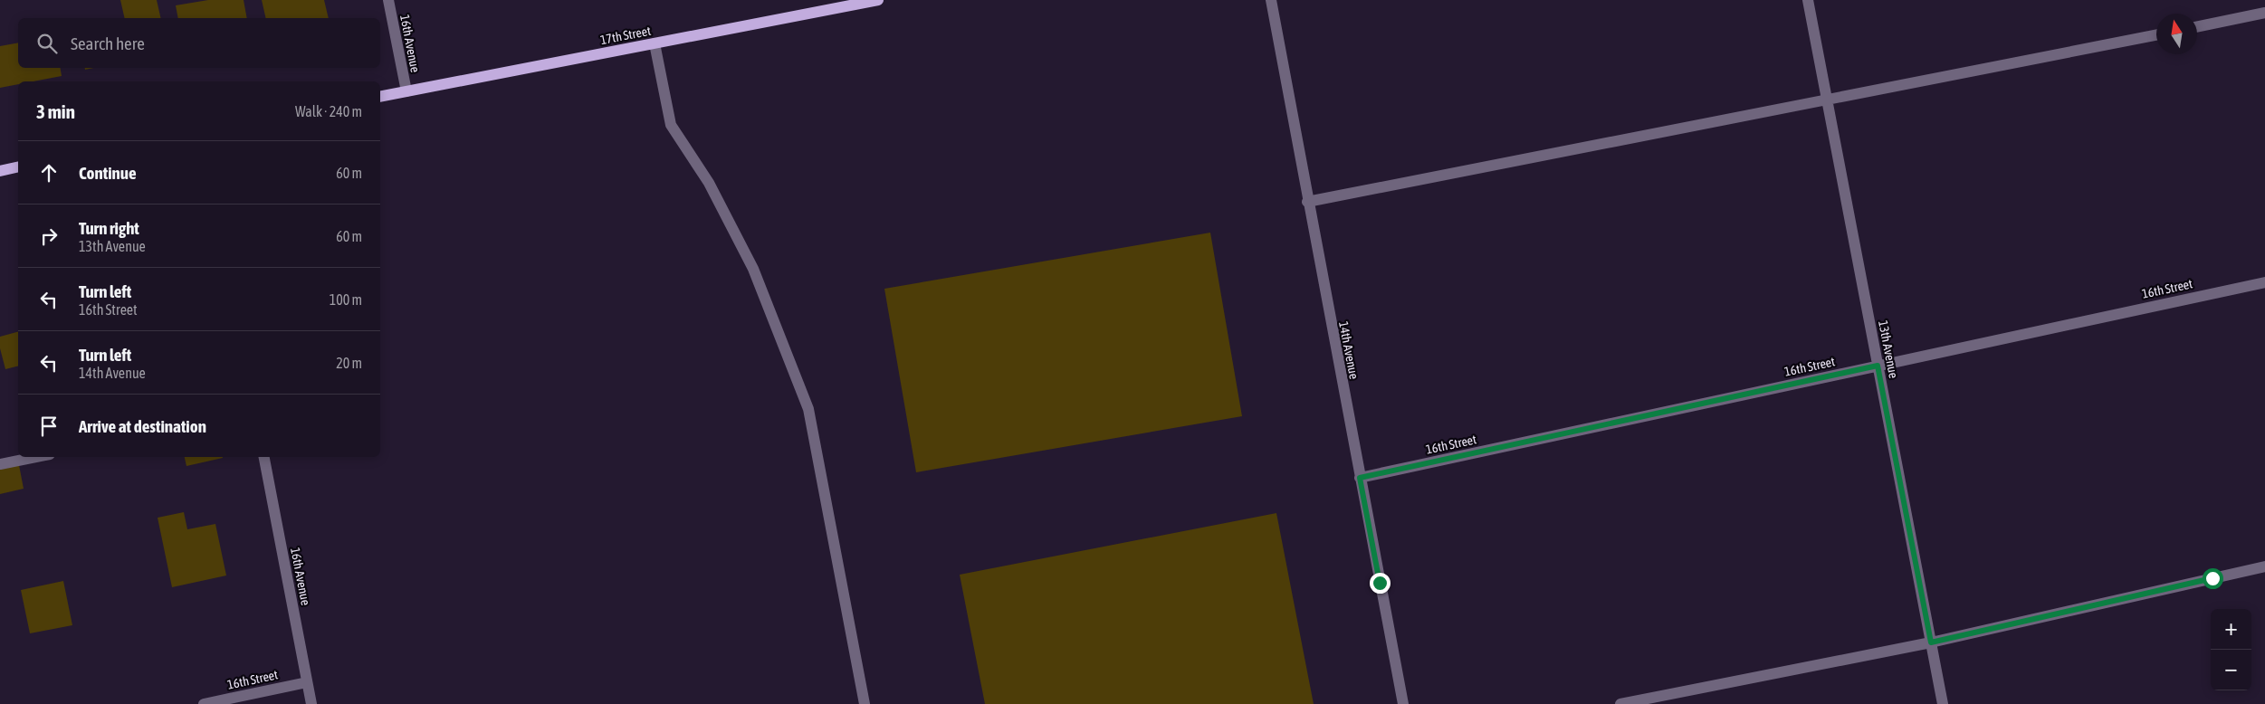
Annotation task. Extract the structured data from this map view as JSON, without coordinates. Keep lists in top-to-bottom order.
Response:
{
  "streets": {
    "main road": ["17th Street"],
    "street": [
      "16th Avenue",
      "16th Street",
      "13th Avenue",
      "14th Avenue"
    ]
  },
  "crossings": [
    ["17th Street", "16th Avenue"],
    ["16th Avenue", "16th Street"],
    ["16th Street", "13th Avenue"],
    ["16th Street", "14th Avenue"]
  ],
  "north": "top",
  "page": {
    "search": "Search here",
    "heading": ["3 min", "Walk · 240 m"],
    "list": [
      ["Continue", "60 m"],
      ["Turn right", "13th Avenue", "60 m"],
      ["Turn left", "16th Street", "100 m"],
      ["Turn left", "14th Avenue", "20 m"],
      "Arrive at destination"
    ],
    "map_buttons": ["+", "−"]
  }
}
